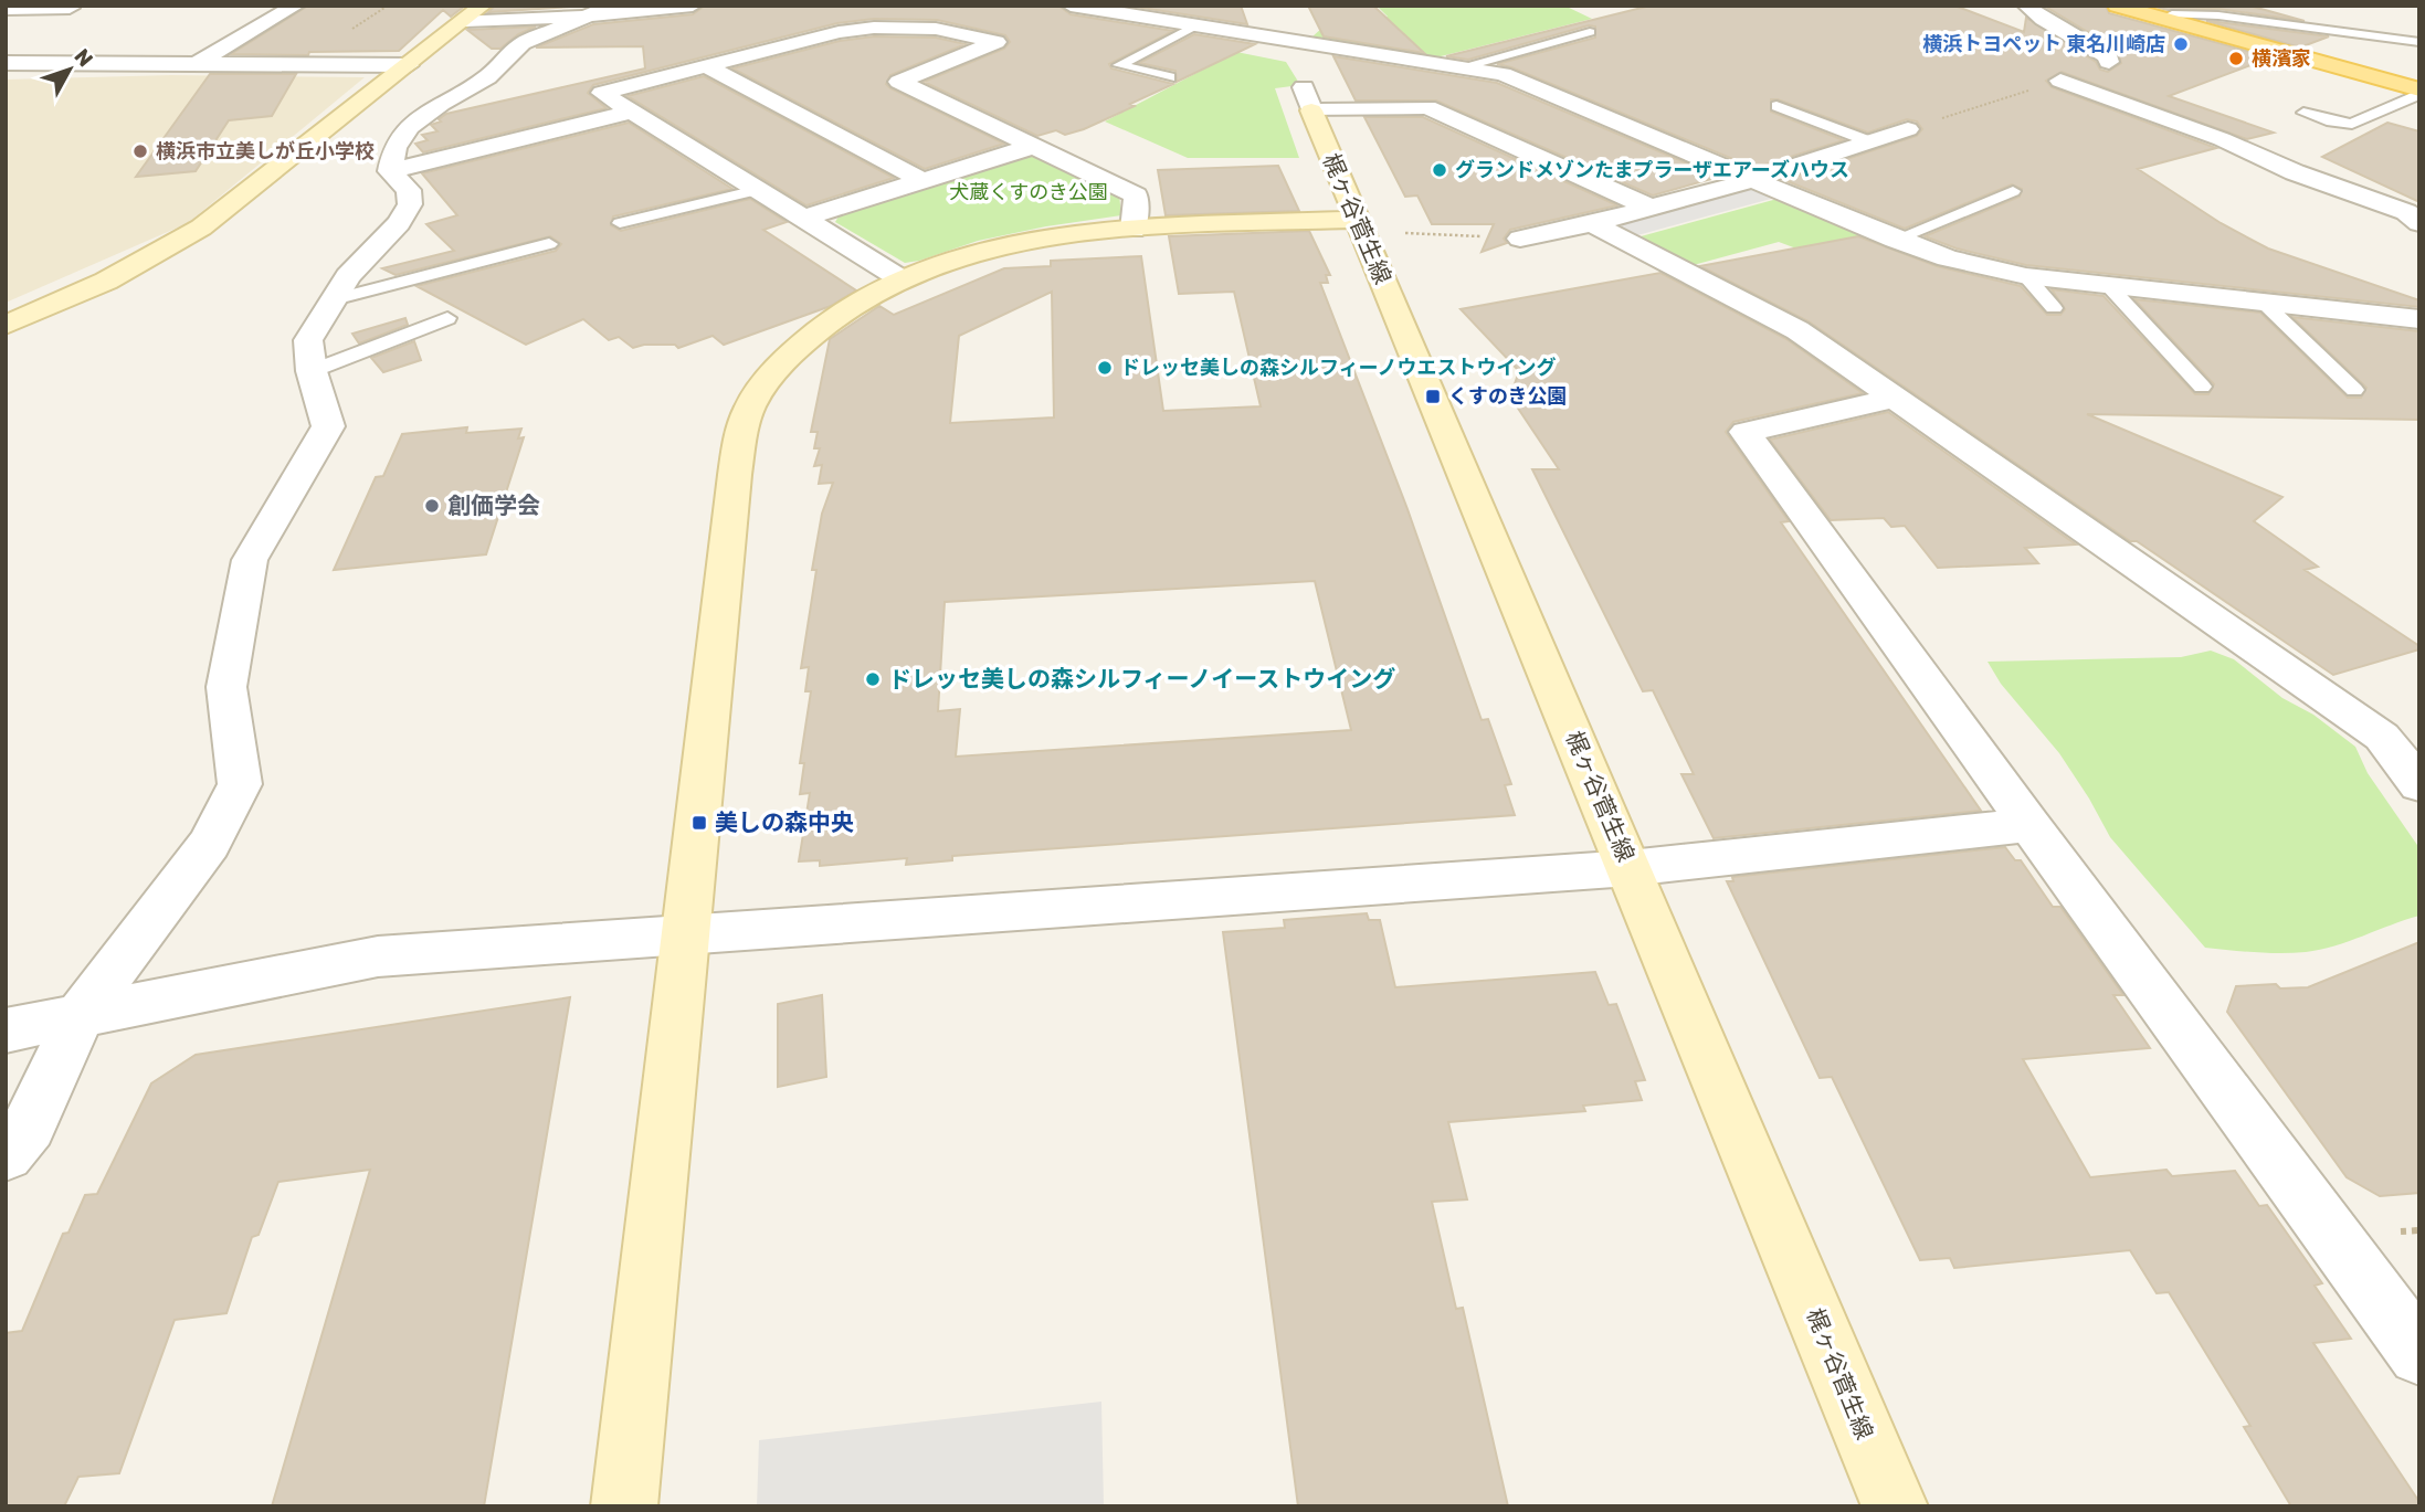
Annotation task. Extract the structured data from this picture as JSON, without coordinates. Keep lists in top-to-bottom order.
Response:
{
  "streets": {
    "street": ["梶ヶ谷菅生線"]
  },
  "parks": ["犬蔵くすのき公園"],
  "places": {
    "other": [
      "横浜トヨペット 東名川崎店",
      "横濱家",
      "横浜市立美しが丘小学校",
      "グランドメゾンたまプラーザエアーズハウス",
      "ドレッセ美しの森シルフィーノウエストウイング",
      "創価学会",
      "ドレッセ美しの森シルフィーノイーストウイング"
    ],
    "transit": ["くすのき公園", "美しの森中央"]
  },
  "north": "top right"
}
